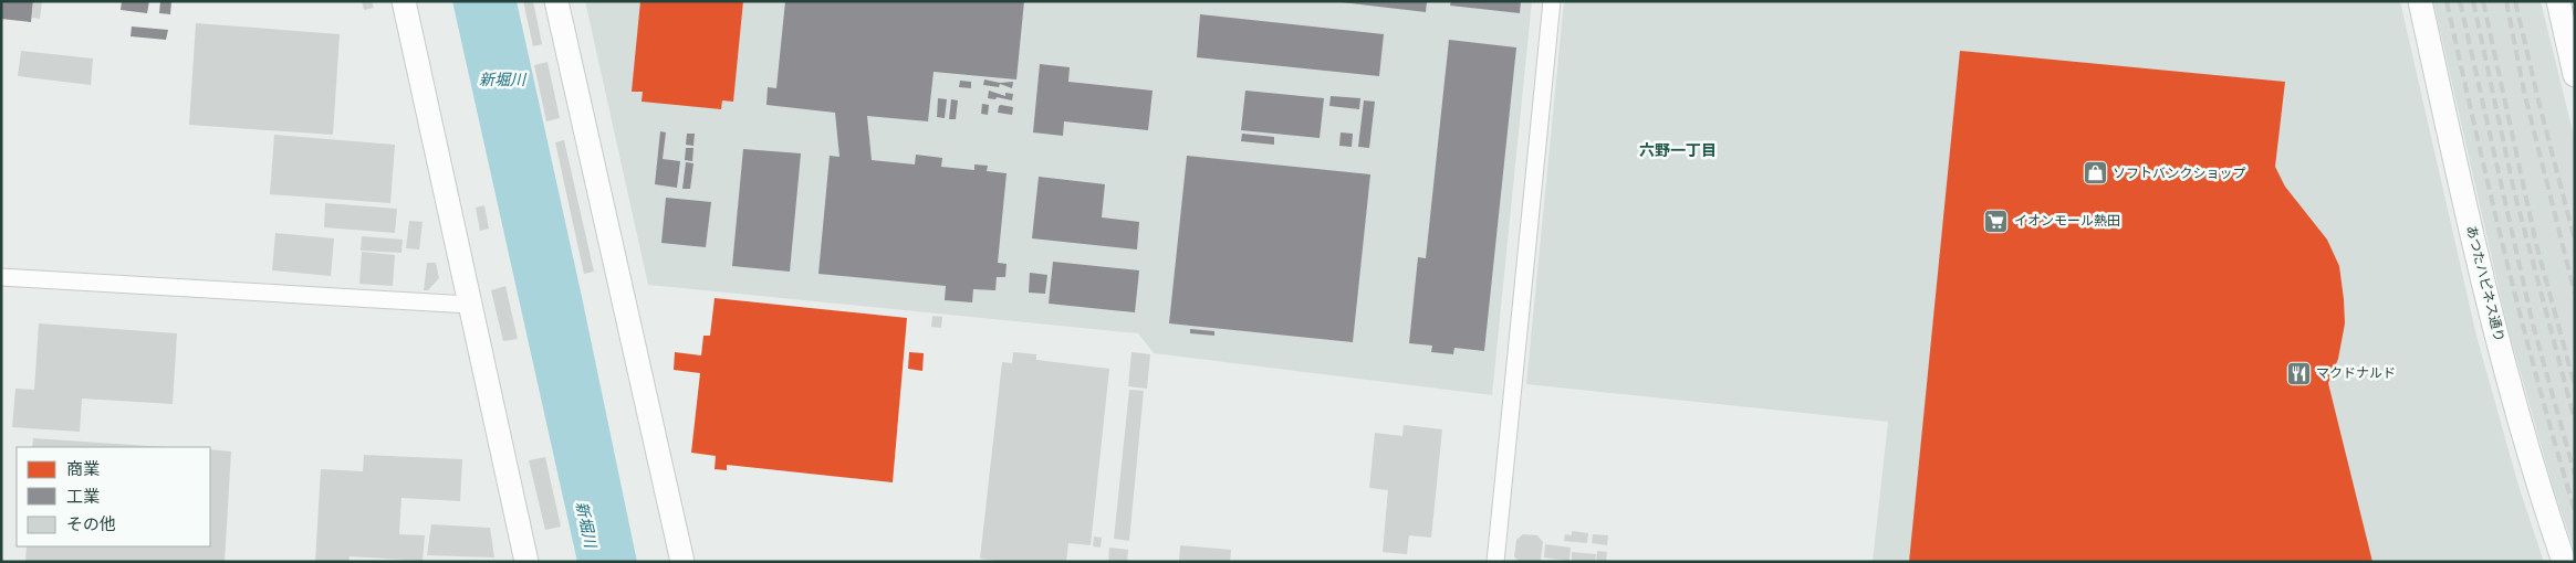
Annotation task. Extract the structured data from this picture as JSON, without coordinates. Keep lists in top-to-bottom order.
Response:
{
  "streets": {
    "street": ["あつたハピネス通り"]
  },
  "districts": ["六野一丁目"],
  "water": ["新堀川"],
  "places": {
    "shop": ["ソフトバンクショップ"],
    "supermarket": ["イオンモール熱田"],
    "restaurant": ["マクドナルド"]
  },
  "legend": ["商業", "工業", "その他"]
}
